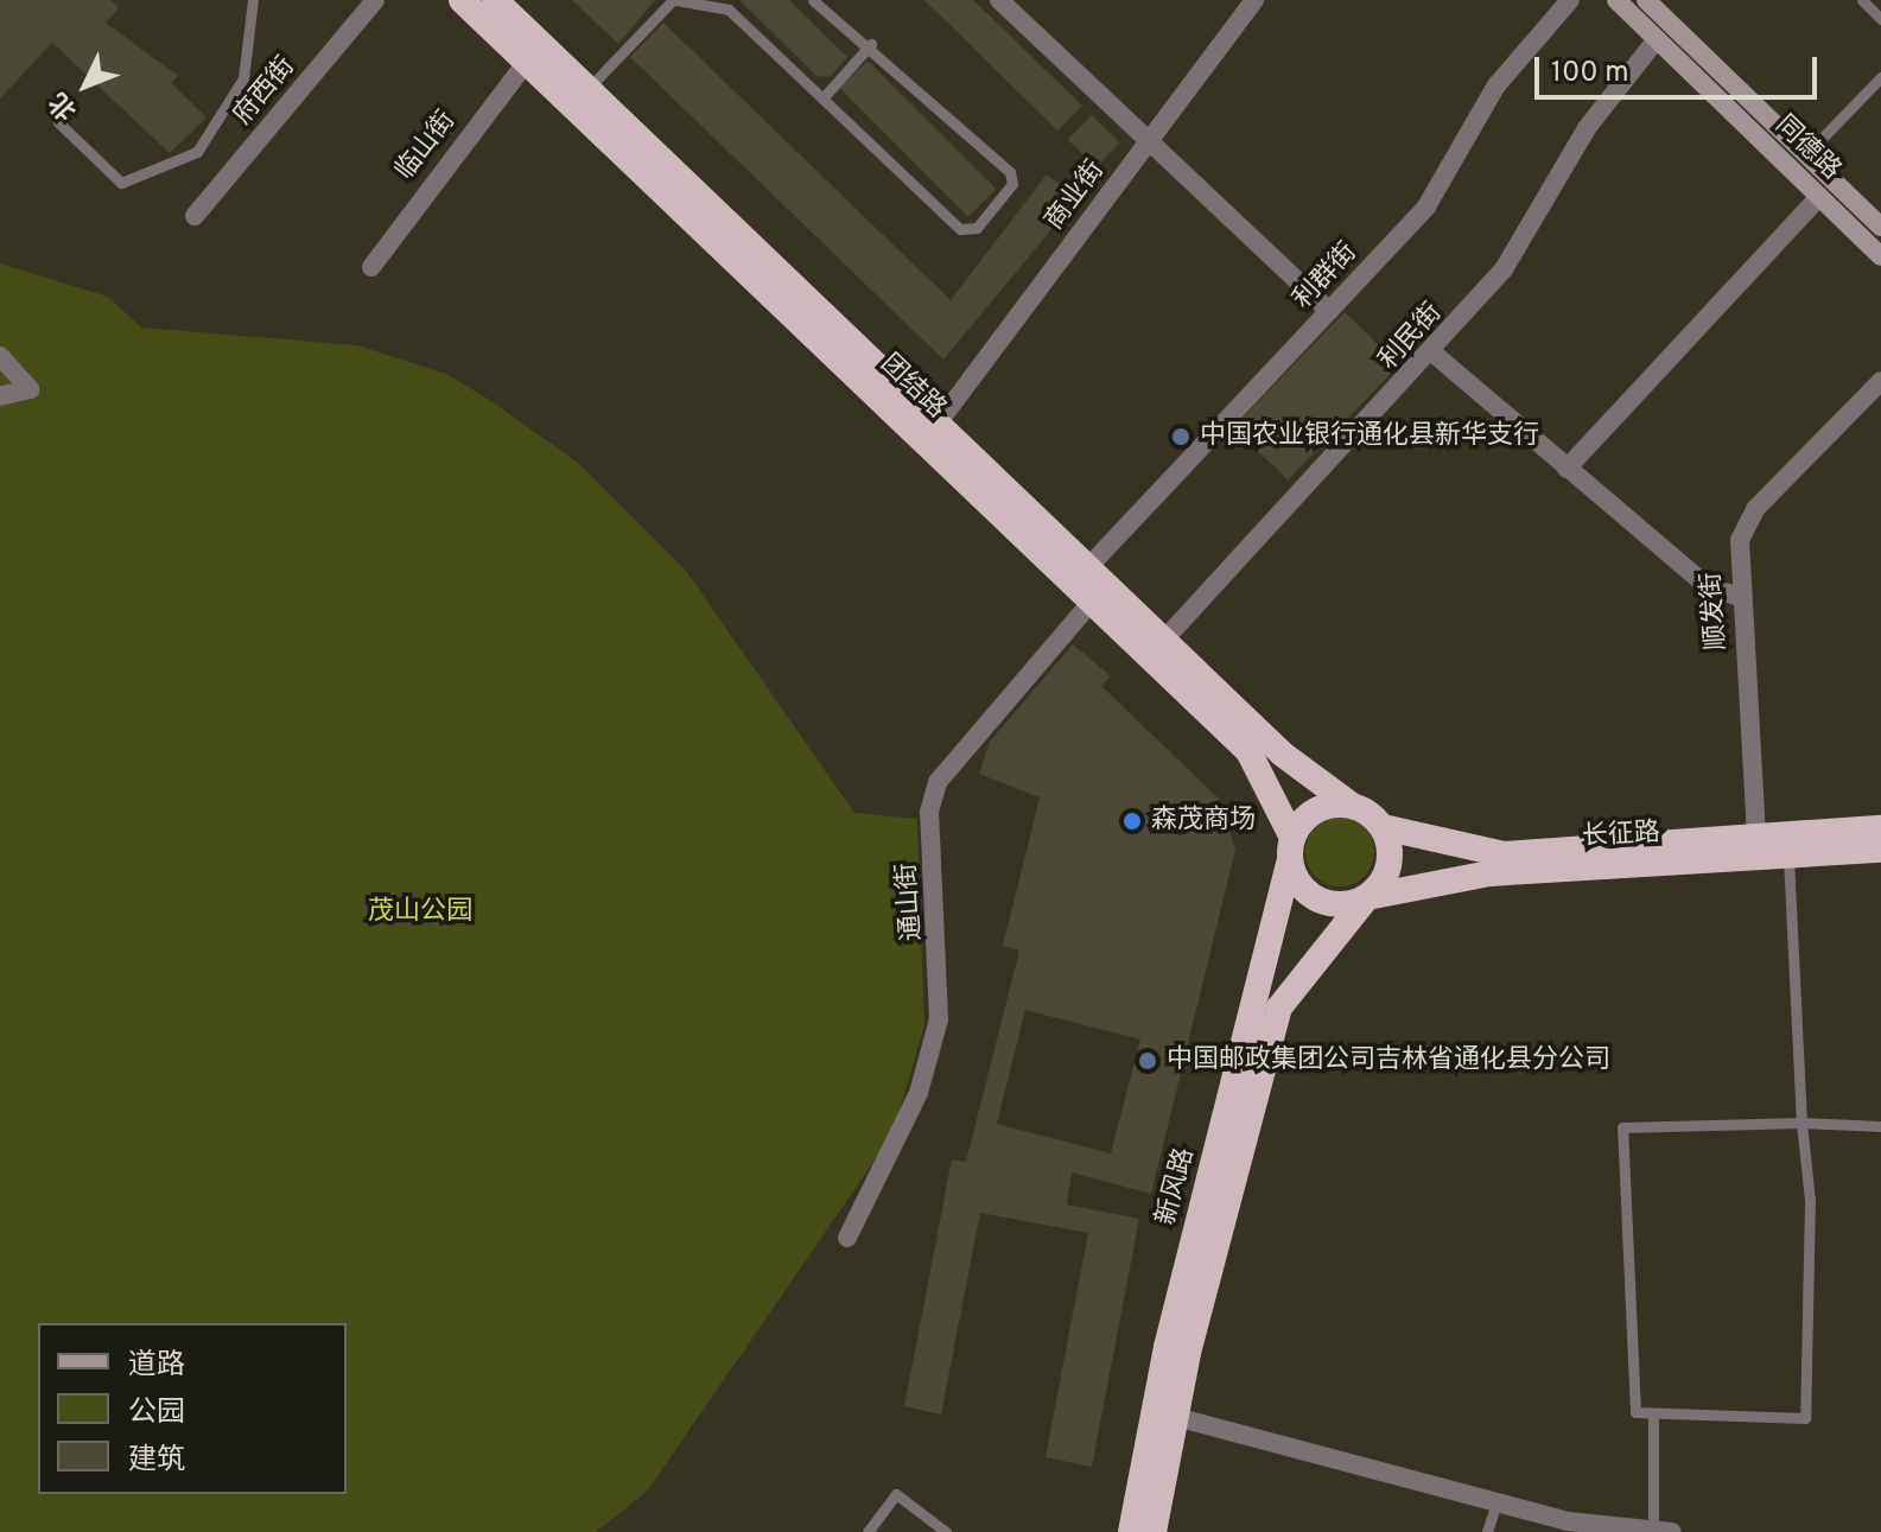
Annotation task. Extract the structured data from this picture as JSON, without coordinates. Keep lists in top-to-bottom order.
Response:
{
  "streets": {
    "highway": ["团结路", "长征路", "新风路"],
    "main road": ["同德路"],
    "street": [
      "府西街",
      "临山街",
      "商业街",
      "利群街",
      "利民街",
      "顺发街",
      "通山街"
    ]
  },
  "crossings": [
    ["临山街", "团结路"],
    ["同德路", "利民街"],
    ["商业街", "团结路"],
    ["利群街", "团结路"],
    ["利民街", "团结路"],
    ["团结路", "长征路"],
    ["团结路", "通山街"],
    ["团结路", "新风路"],
    ["顺发街", "长征路"],
    ["长征路", "新风路"]
  ],
  "parks": ["茂山公园"],
  "places": ["中国农业银行通化县新华支行", "森茂商场", "中国邮政集团公司吉林省通化县分公司"],
  "legend": ["道路", "公园", "建筑"],
  "scale_bar": "100 m",
  "north": "bottom left"
}
